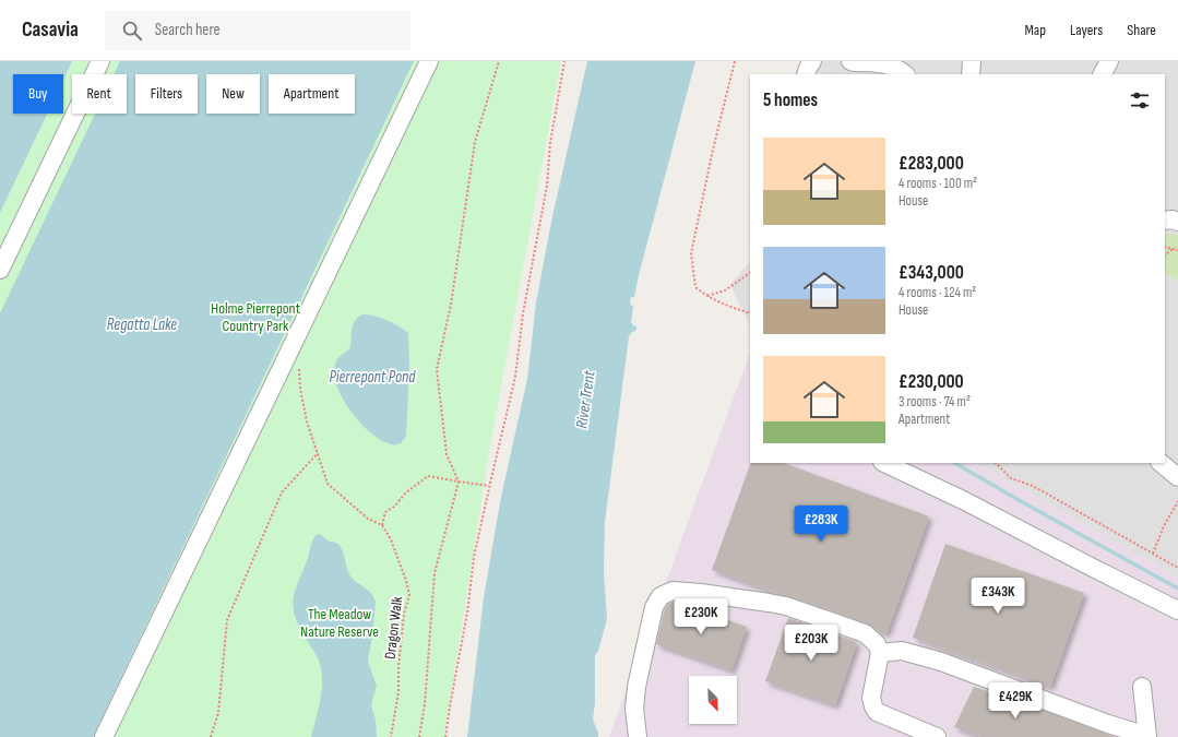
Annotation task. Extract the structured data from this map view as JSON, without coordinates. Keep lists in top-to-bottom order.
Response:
{
  "streets": {
    "path": ["Dragon Walk"]
  },
  "water": ["Regatta Lake", "Pierrepont Pond", "River Trent"],
  "parks": ["Holme Pierrepont Country Park", "The Meadow Nature Reserve"],
  "north": "bottom right",
  "page": {
    "header": "Casavia",
    "search": "Search here",
    "nav": ["Map", "Layers", "Share"],
    "chip": [
      "Buy",
      "Rent",
      "Filters",
      "New",
      "Apartment"
    ],
    "heading": "5 homes",
    "list": [
      {
        "name": "£283,000",
        "note": "4 rooms · 100 m² · House"
      },
      {
        "name": "£343,000",
        "note": "4 rooms · 124 m² · House"
      },
      {
        "name": "£230,000",
        "note": "3 rooms · 74 m² · Apartment"
      }
    ],
    "price": [
      "£283K",
      "£343K",
      "£230K",
      "£203K",
      "£429K"
    ]
  }
}
